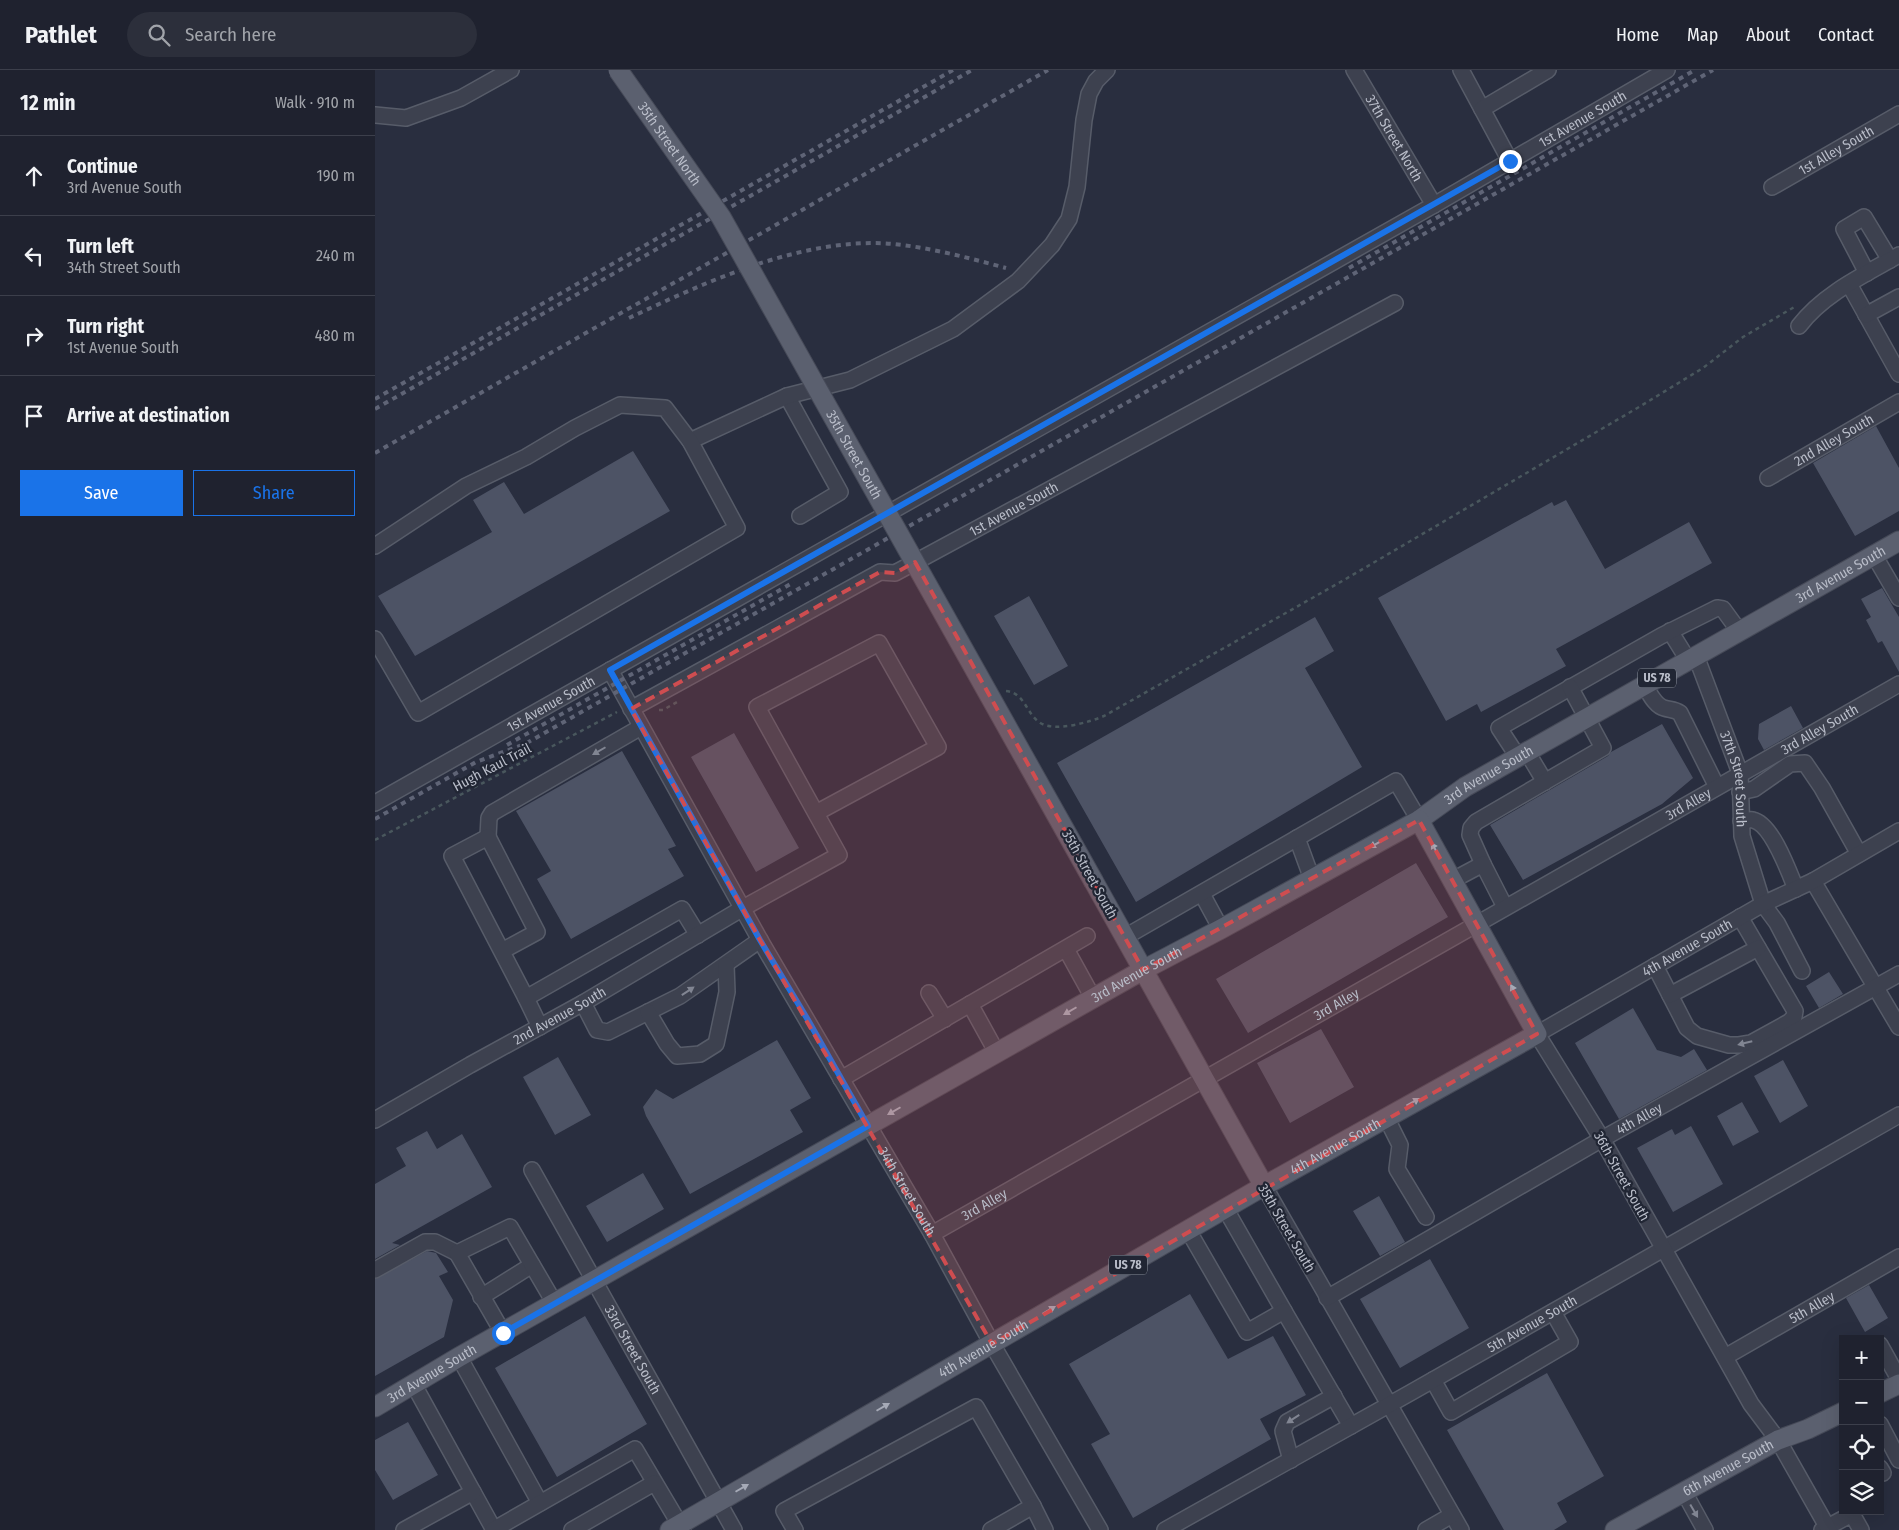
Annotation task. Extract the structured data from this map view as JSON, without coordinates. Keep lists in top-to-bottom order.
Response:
{
  "streets": {
    "main road": [
      "35th Street North",
      "35th Street South",
      "3rd Avenue South",
      "US 78",
      "4th Avenue South",
      "36th Street South",
      "6th Avenue South"
    ],
    "street": [
      "1st Avenue South",
      "37th Street North",
      "1st Alley South",
      "2nd Alley South",
      "3rd Alley South",
      "37th Street South",
      "3rd Alley",
      "2nd Avenue South",
      "4th Alley",
      "34th Street South",
      "5th Alley",
      "5th Avenue South",
      "33rd Street South"
    ],
    "path": ["Hugh Kaul Trail"]
  },
  "crossings": [
    ["1st Avenue South", "37th Street North"],
    ["1st Avenue South", "Hugh Kaul Trail"],
    ["1st Avenue South", "34th Street South"],
    ["35th Street North", "35th Street South"],
    ["35th Street South", "3rd Avenue South"],
    ["35th Street South", "3rd Alley"],
    ["35th Street South", "4th Avenue South"],
    ["35th Street South", "4th Alley"],
    ["35th Street South", "5th Avenue South"],
    ["3rd Avenue South", "37th Street South"],
    ["3rd Avenue South", "36th Street South"],
    ["3rd Avenue South", "34th Street South"],
    ["3rd Avenue South", "33rd Street South"],
    ["3rd Alley South", "37th Street South"],
    ["3rd Alley South", "3rd Alley"],
    ["Hugh Kaul Trail", "34th Street South"],
    ["37th Street South", "3rd Alley"],
    ["37th Street South", "4th Avenue South"],
    ["3rd Alley", "36th Street South"],
    ["3rd Alley", "34th Street South"],
    ["4th Avenue South", "36th Street South"],
    ["4th Avenue South", "34th Street South"],
    ["4th Avenue South", "33rd Street South"],
    ["2nd Avenue South", "34th Street South"],
    ["4th Alley", "36th Street South"],
    ["36th Street South", "5th Alley"],
    ["36th Street South", "5th Avenue South"],
    ["36th Street South", "6th Avenue South"]
  ],
  "one_way": ["4th Avenue South"],
  "page": {
    "header": "Pathlet",
    "search": "Search here",
    "nav": [
      "Home",
      "Map",
      "About",
      "Contact"
    ],
    "heading": ["12 min", "Walk · 910 m"],
    "list": [
      ["Continue", "3rd Avenue South", "190 m"],
      ["Turn left", "34th Street South", "240 m"],
      ["Turn right", "1st Avenue South", "480 m"],
      "Arrive at destination"
    ],
    "buttons": ["Save", "Share"],
    "map_buttons": ["+", "−"]
  }
}
